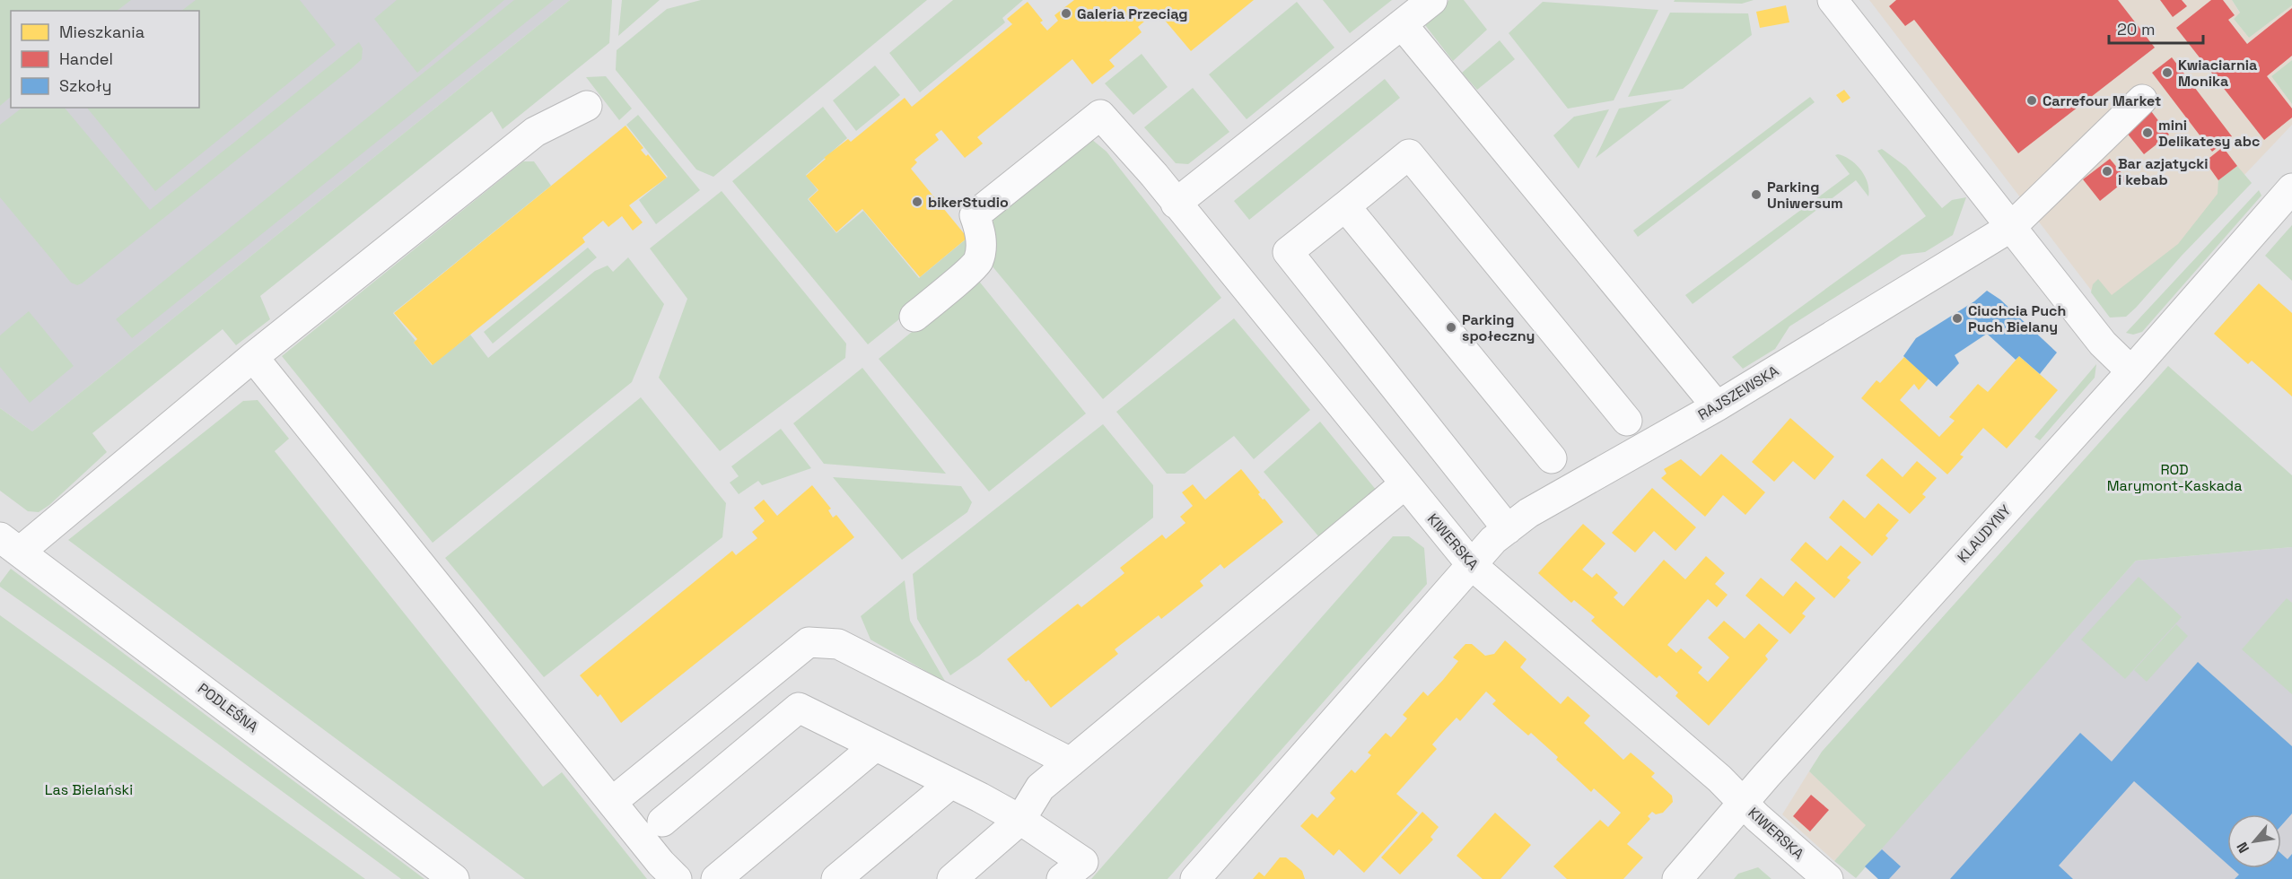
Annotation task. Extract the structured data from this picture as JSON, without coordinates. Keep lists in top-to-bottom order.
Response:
{
  "streets": {
    "street": [
      "RAJSZEWSKA",
      "KLAUDYNY",
      "KIWERSKA",
      "PODLEŚNA"
    ]
  },
  "crossings": [
    ["RAJSZEWSKA", "KIWERSKA"],
    ["KLAUDYNY", "KIWERSKA"]
  ],
  "parks": ["ROD Marymont-Kaskada", "Las Bielański"],
  "places": [
    "Galeria Przeciąg",
    "Kwiaciarnia Monika",
    "Carrefour Market",
    "mini Delikatesy abc",
    "Bar azjatycki i kebab",
    "Parking Uniwersum",
    "bikerStudio",
    "Ciuchcia Puch Puch Bielany",
    "Parking społeczny"
  ],
  "legend": ["Mieszkania", "Handel", "Szkoły"],
  "scale_bar": "20 m",
  "north": "bottom left"
}
